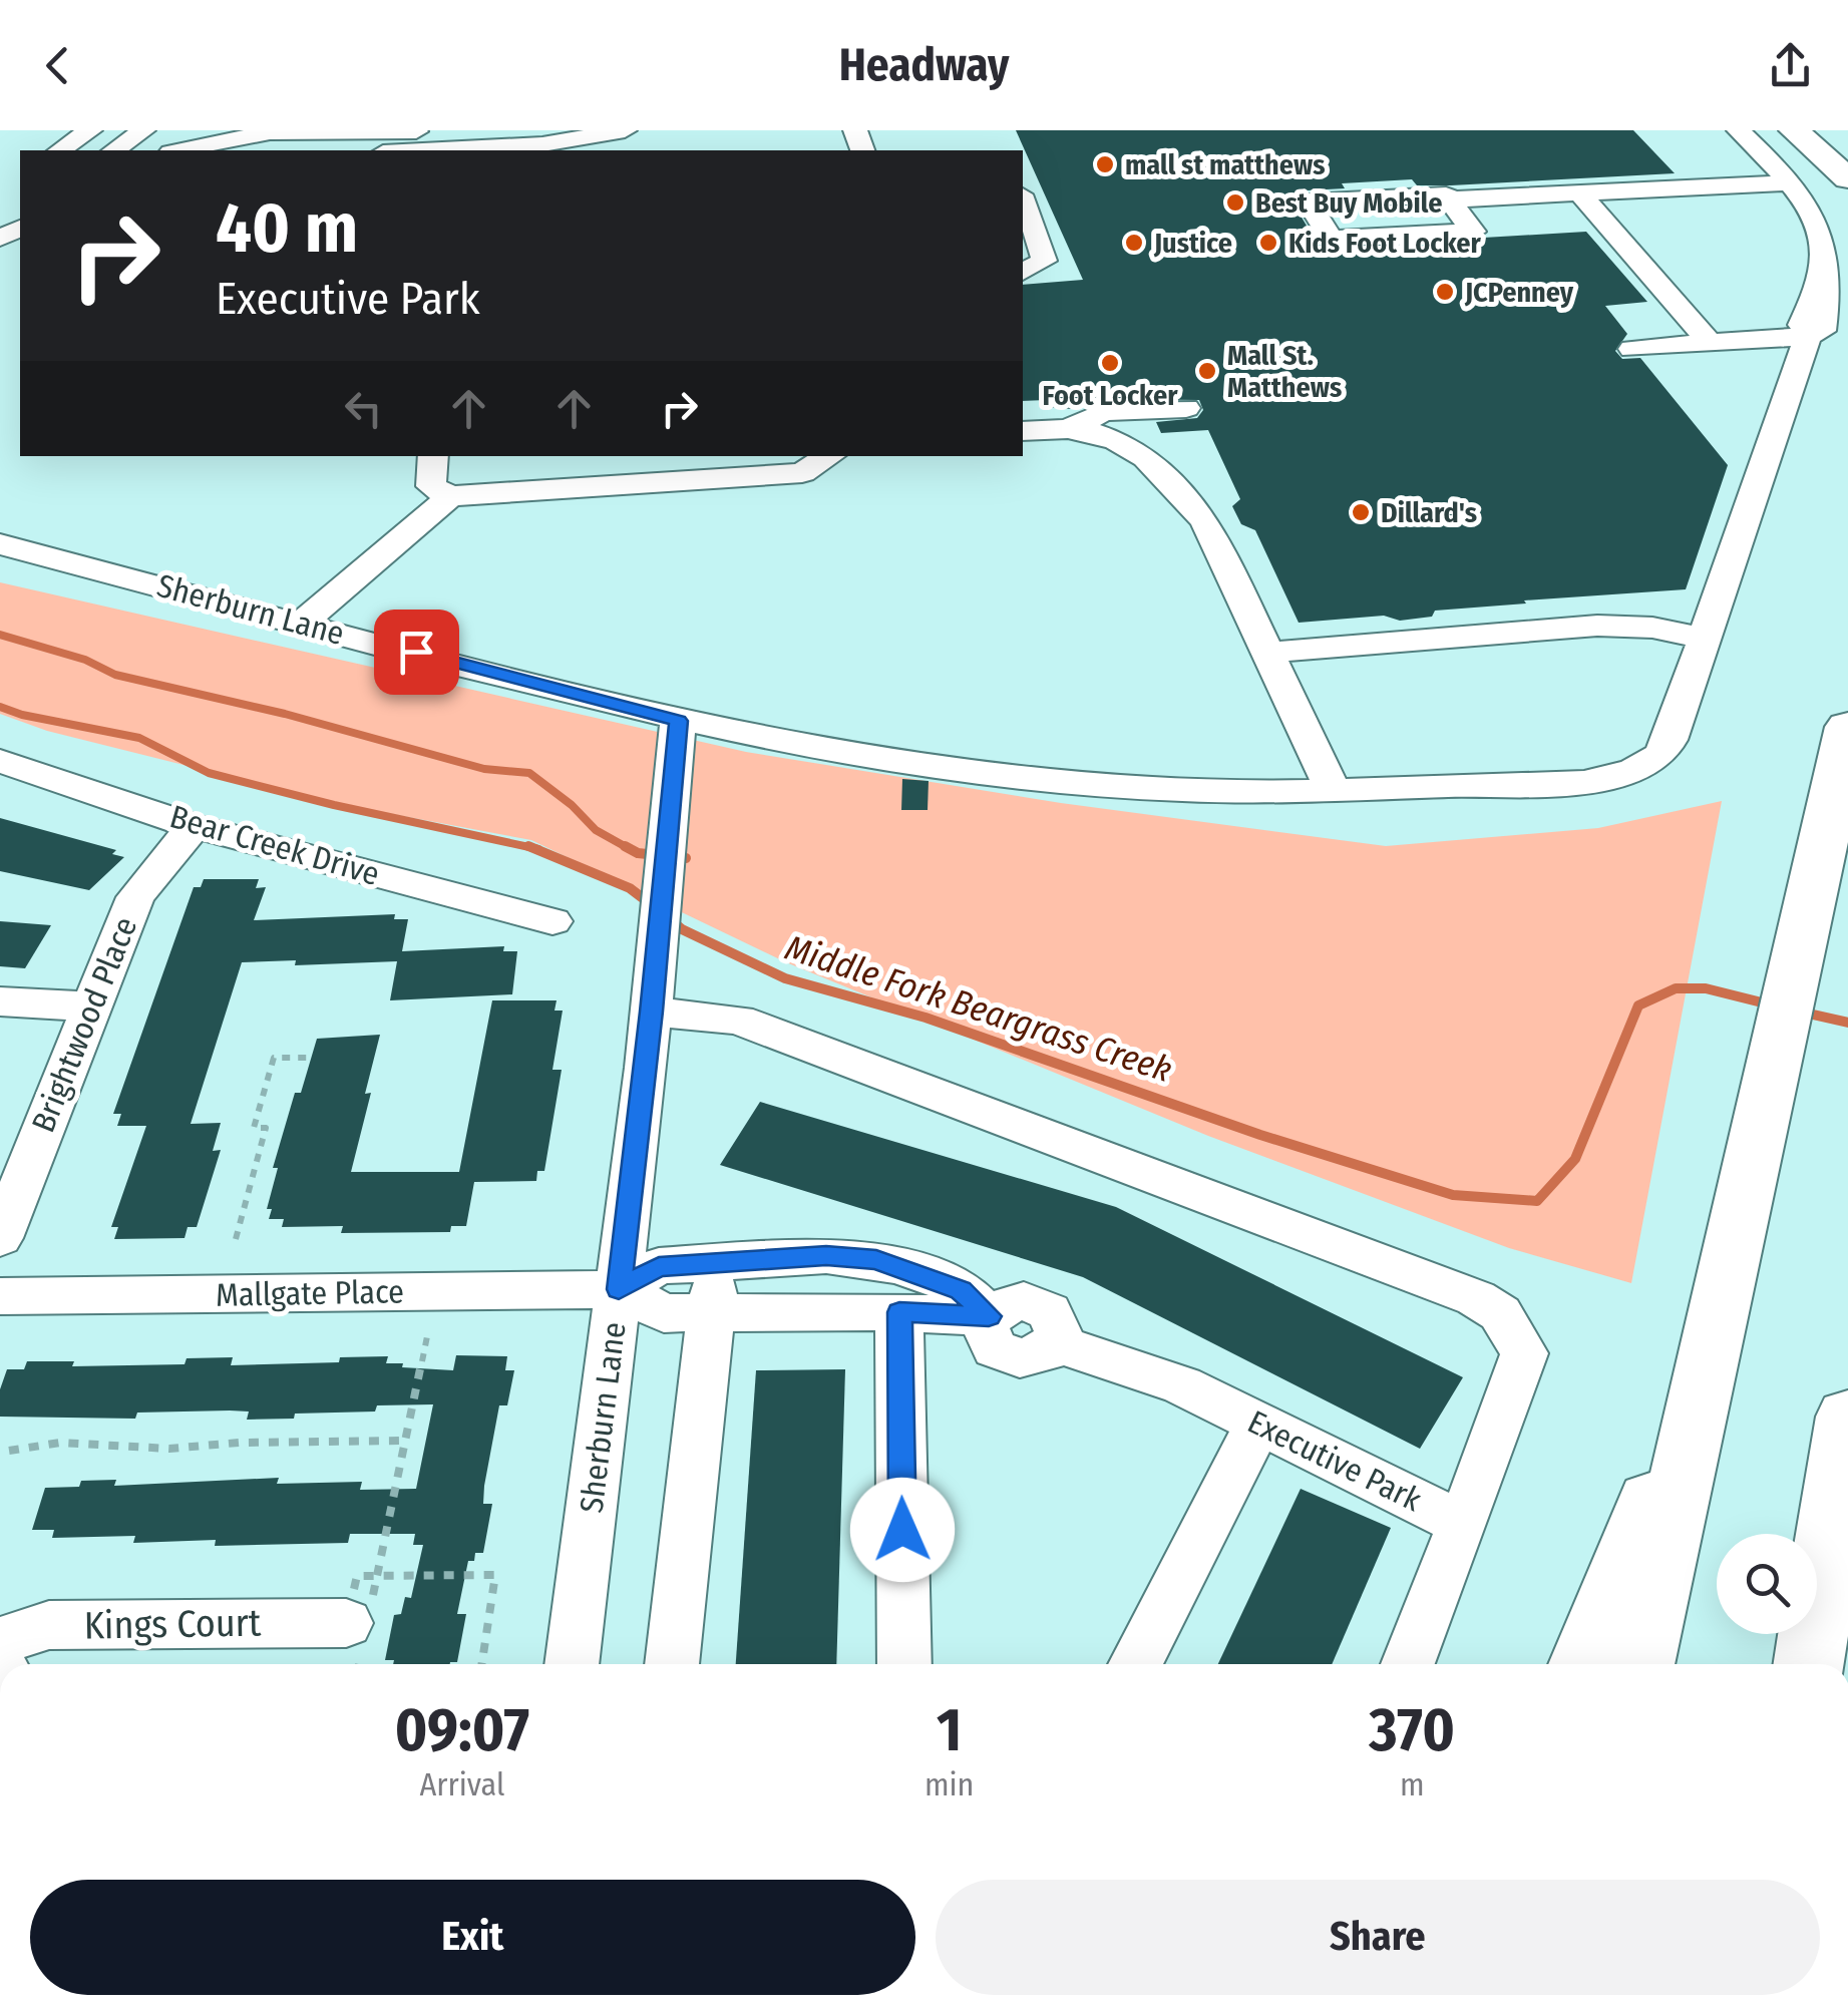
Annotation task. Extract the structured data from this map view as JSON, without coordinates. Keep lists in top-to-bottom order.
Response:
{
  "streets": {
    "street": [
      "Sherburn Lane",
      "Bear Creek Drive",
      "Brightwood Place",
      "Mallgate Place",
      "Executive Park",
      "Kings Court"
    ]
  },
  "crossings": [
    ["Sherburn Lane", "Mallgate Place"],
    ["Sherburn Lane", "Executive Park"],
    ["Bear Creek Drive", "Brightwood Place"],
    ["Mallgate Place", "Executive Park"]
  ],
  "water": ["Middle Fork Beargrass Creek"],
  "places": [
    "mall st matthews",
    "Best Buy Mobile",
    "Justice",
    "Kids Foot Locker",
    "JCPenney",
    "Foot Locker",
    "Mall St. Matthews",
    "Dillard's"
  ],
  "page": {
    "header": "Headway",
    "turn": ["40 m", "Executive Park"],
    "eta": [
      "09:07",
      "Arrival",
      "1",
      "min",
      "370",
      "m"
    ],
    "buttons": ["Exit", "Share"]
  }
}
